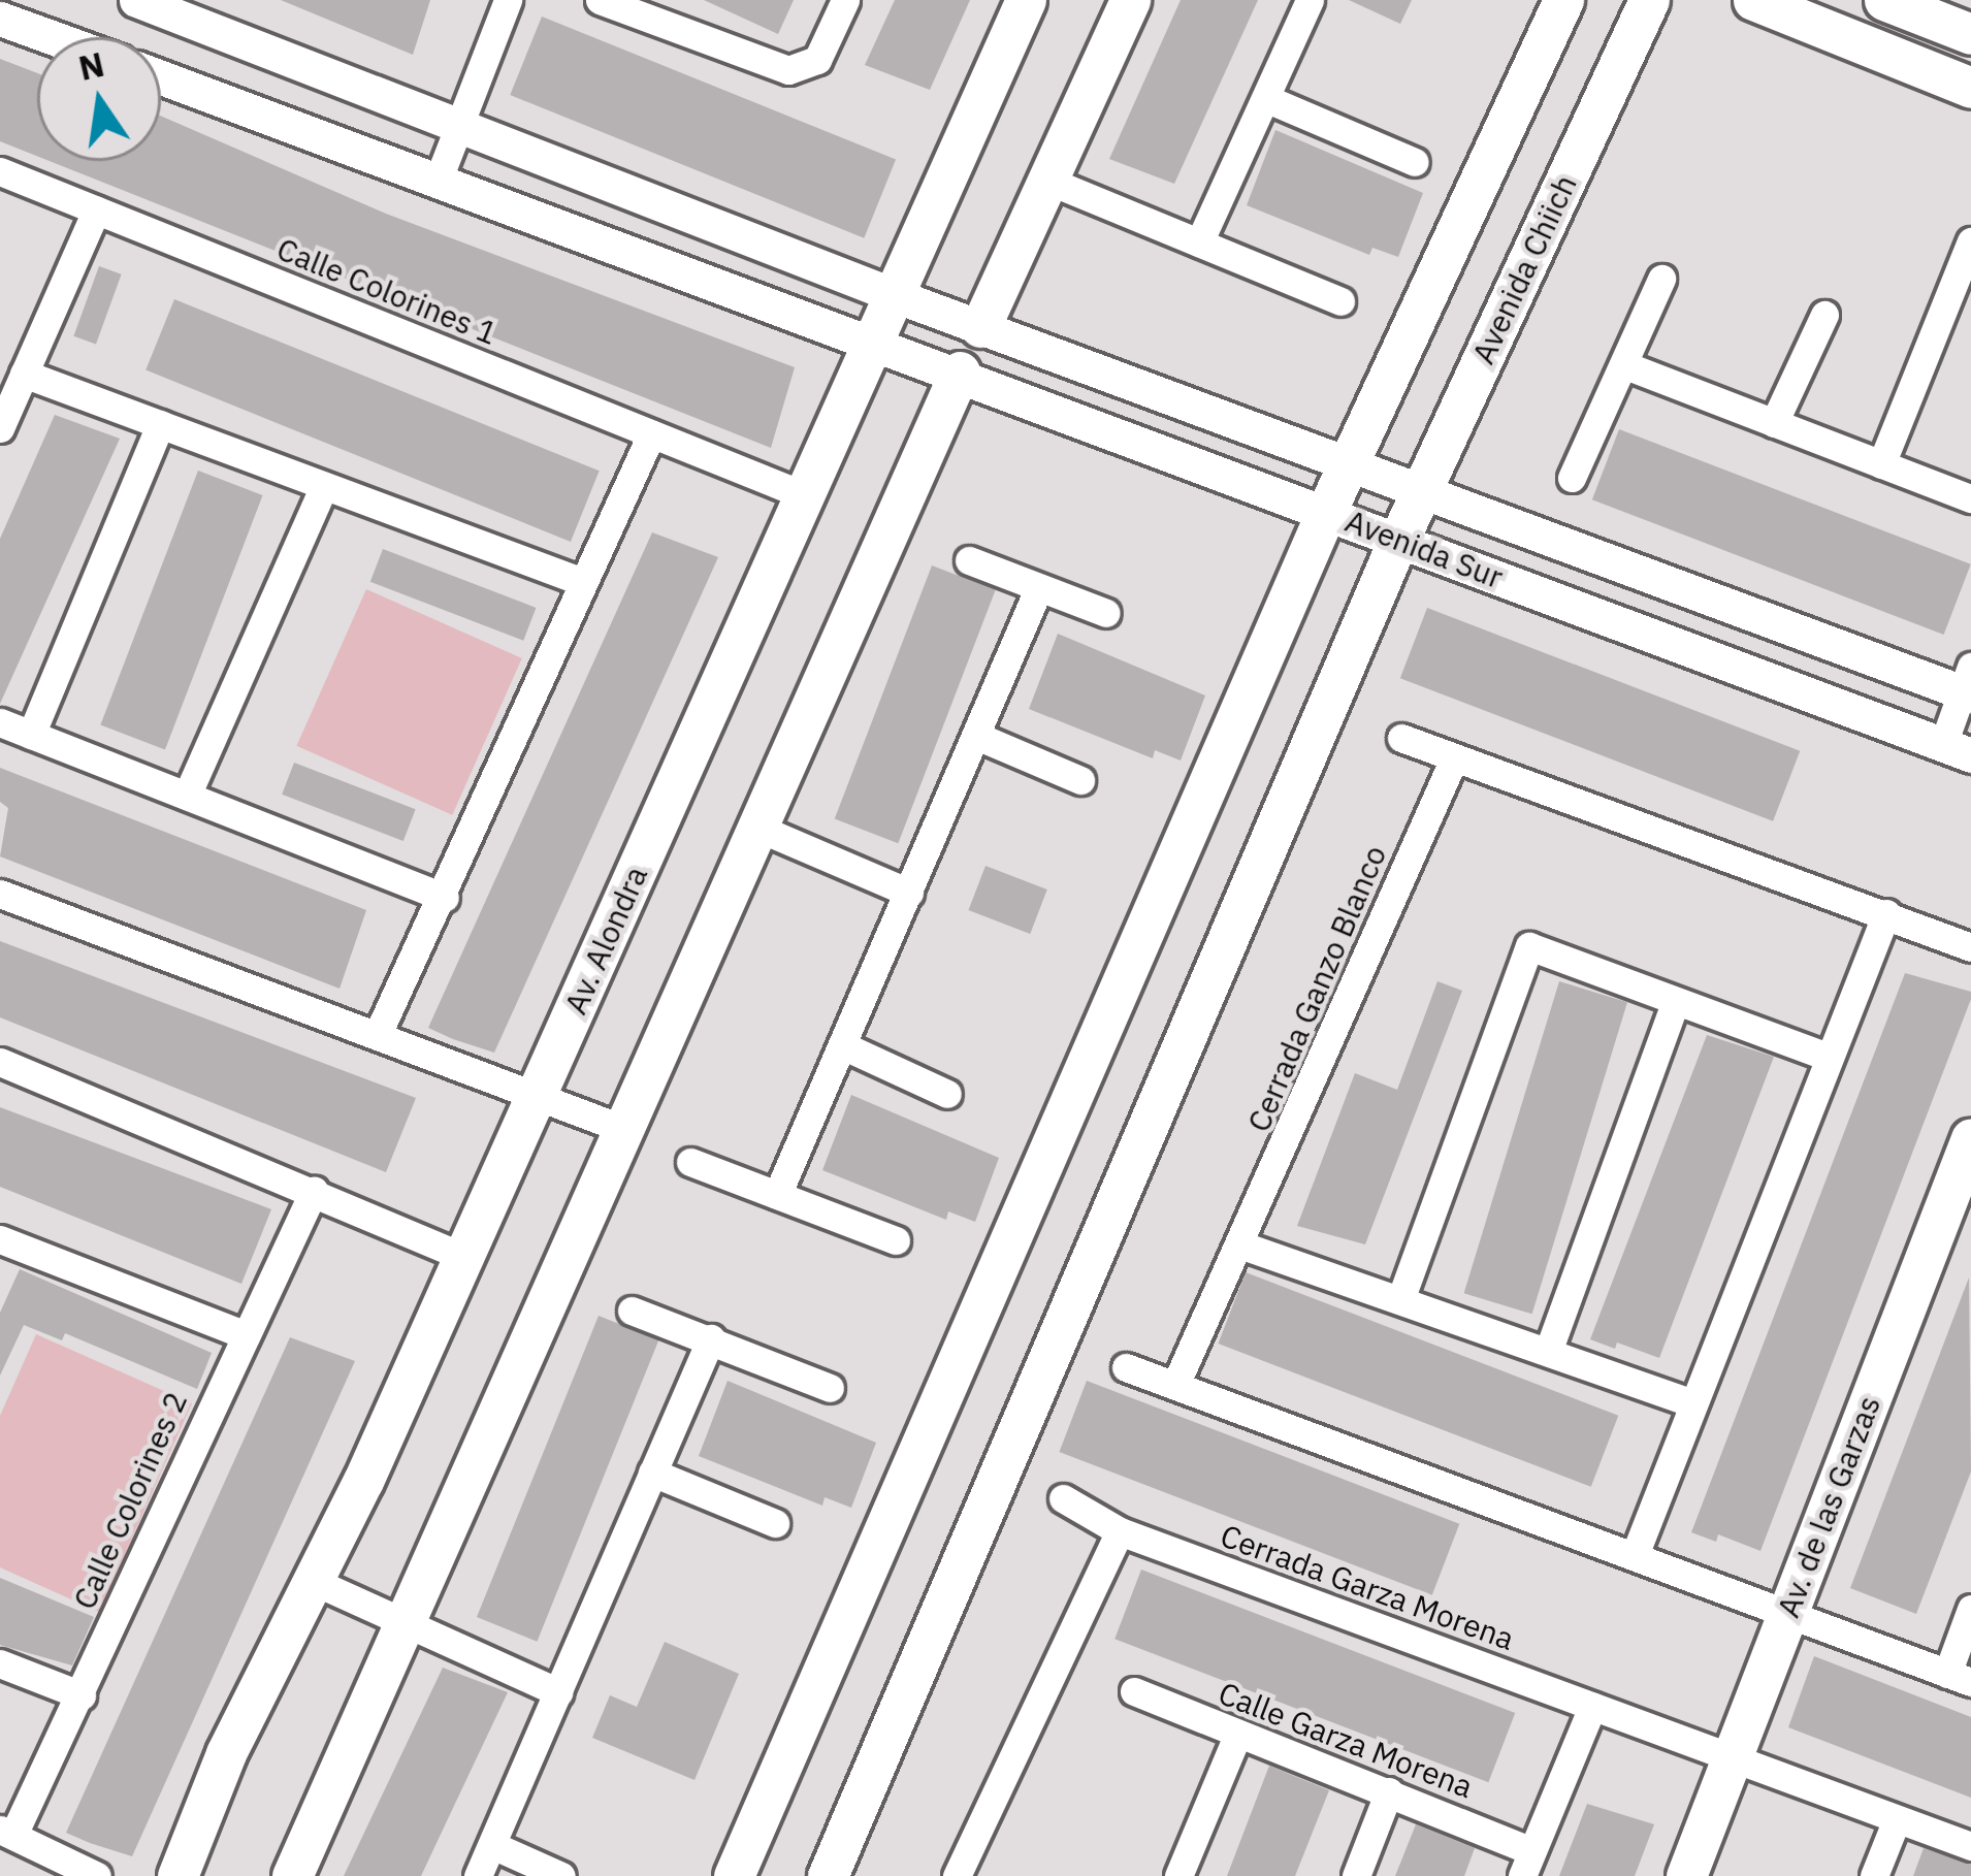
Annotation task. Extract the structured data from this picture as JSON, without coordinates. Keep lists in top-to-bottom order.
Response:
{
  "streets": {
    "main road": ["Avenida Chiich", "Av. Alondra", "Av. de las Garzas"],
    "street": [
      "Calle Colorines 1",
      "Avenida Sur",
      "Cerrada Ganzo Blanco",
      "Calle Colorines 2",
      "Cerrada Garza Morena",
      "Calle Garza Morena"
    ]
  },
  "crossings": [
    ["Avenida Chiich", "Avenida Sur"],
    ["Calle Colorines 1", "Av. Alondra"],
    ["Avenida Sur", "Av. Alondra"],
    ["Av. de las Garzas", "Cerrada Garza Morena"]
  ],
  "north": "top"
}
